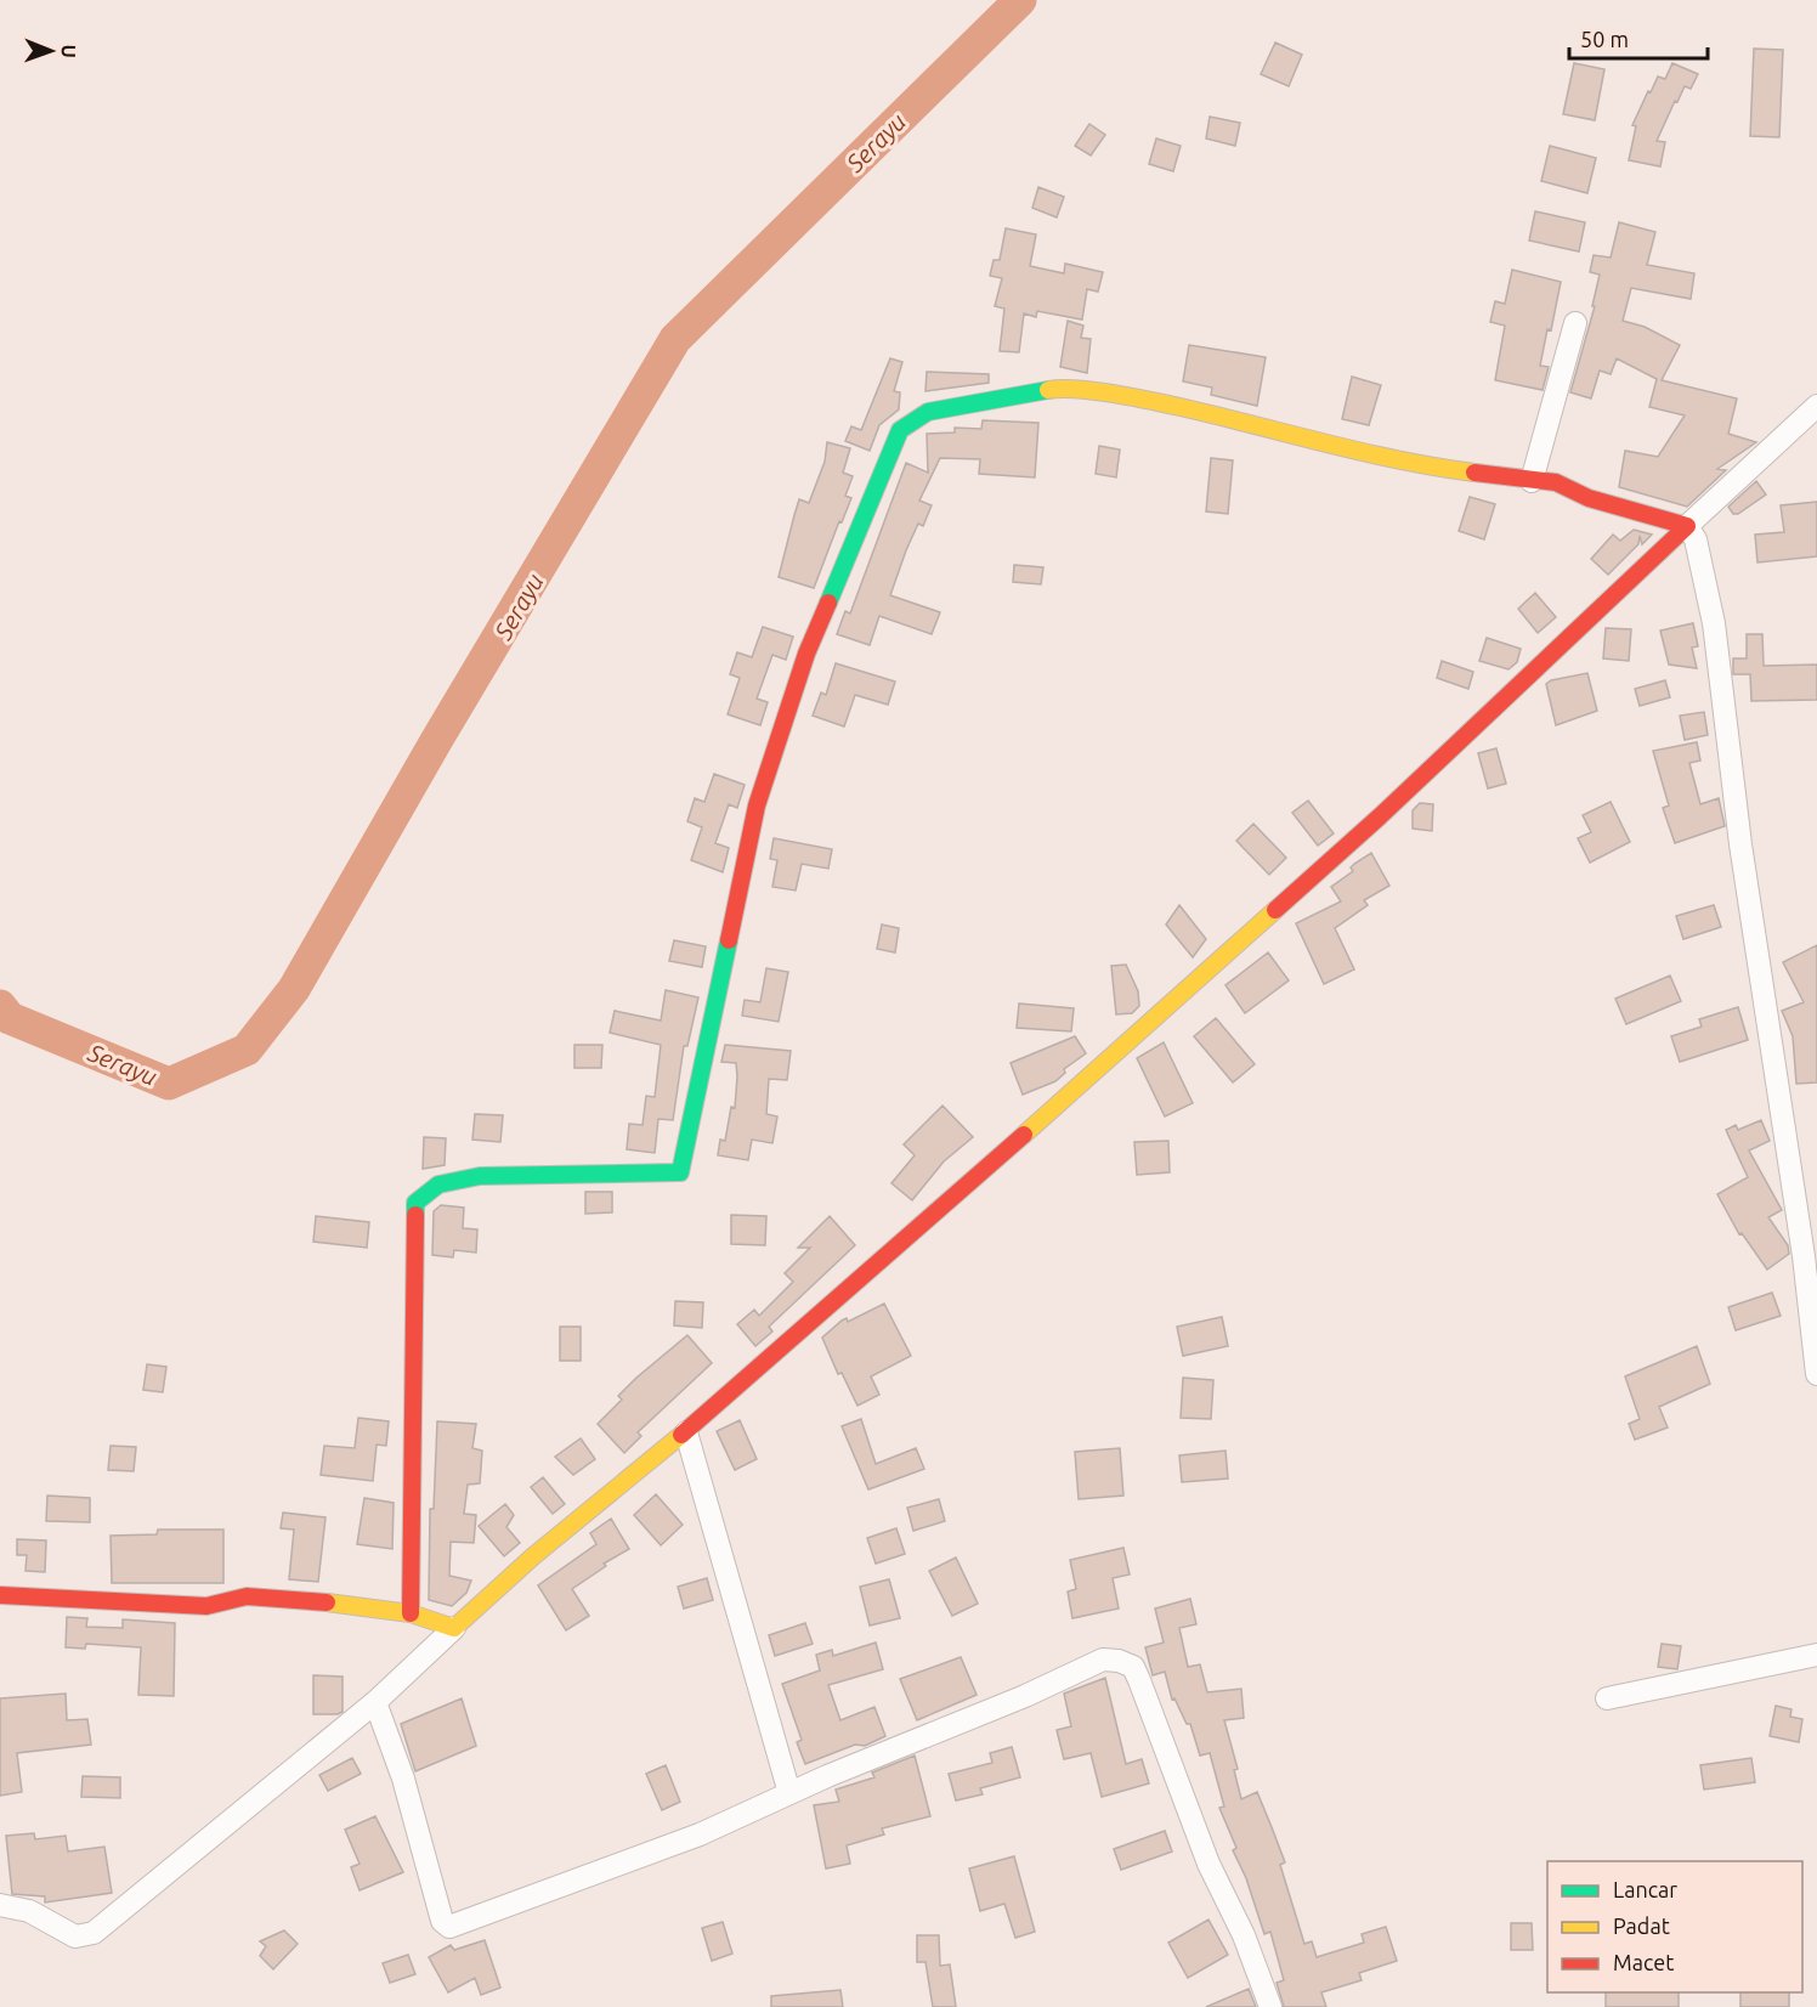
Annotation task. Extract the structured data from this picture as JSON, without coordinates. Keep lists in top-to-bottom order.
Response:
{
  "water": ["Serayu"],
  "legend": ["Lancar", "Padat", "Macet"],
  "scale_bar": "50 m",
  "north": "right"
}
